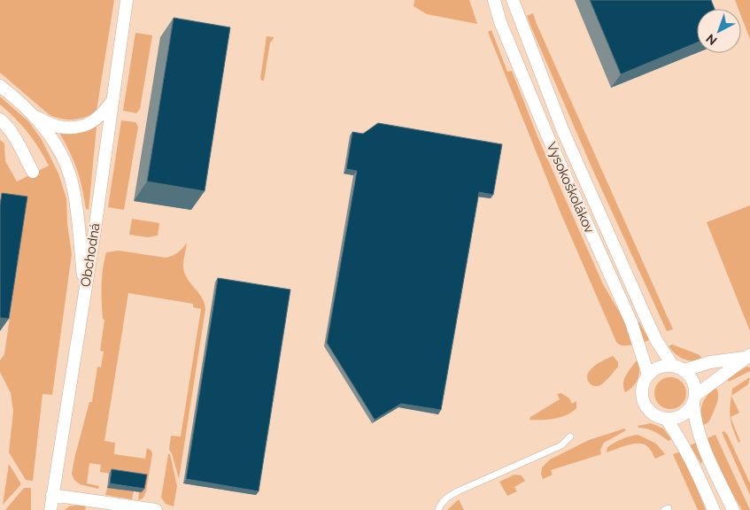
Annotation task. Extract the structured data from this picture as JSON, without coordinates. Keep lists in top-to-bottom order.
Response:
{
  "streets": {
    "street": ["Vysokoškolákov", "Obchodná"]
  },
  "north": "bottom left"
}
